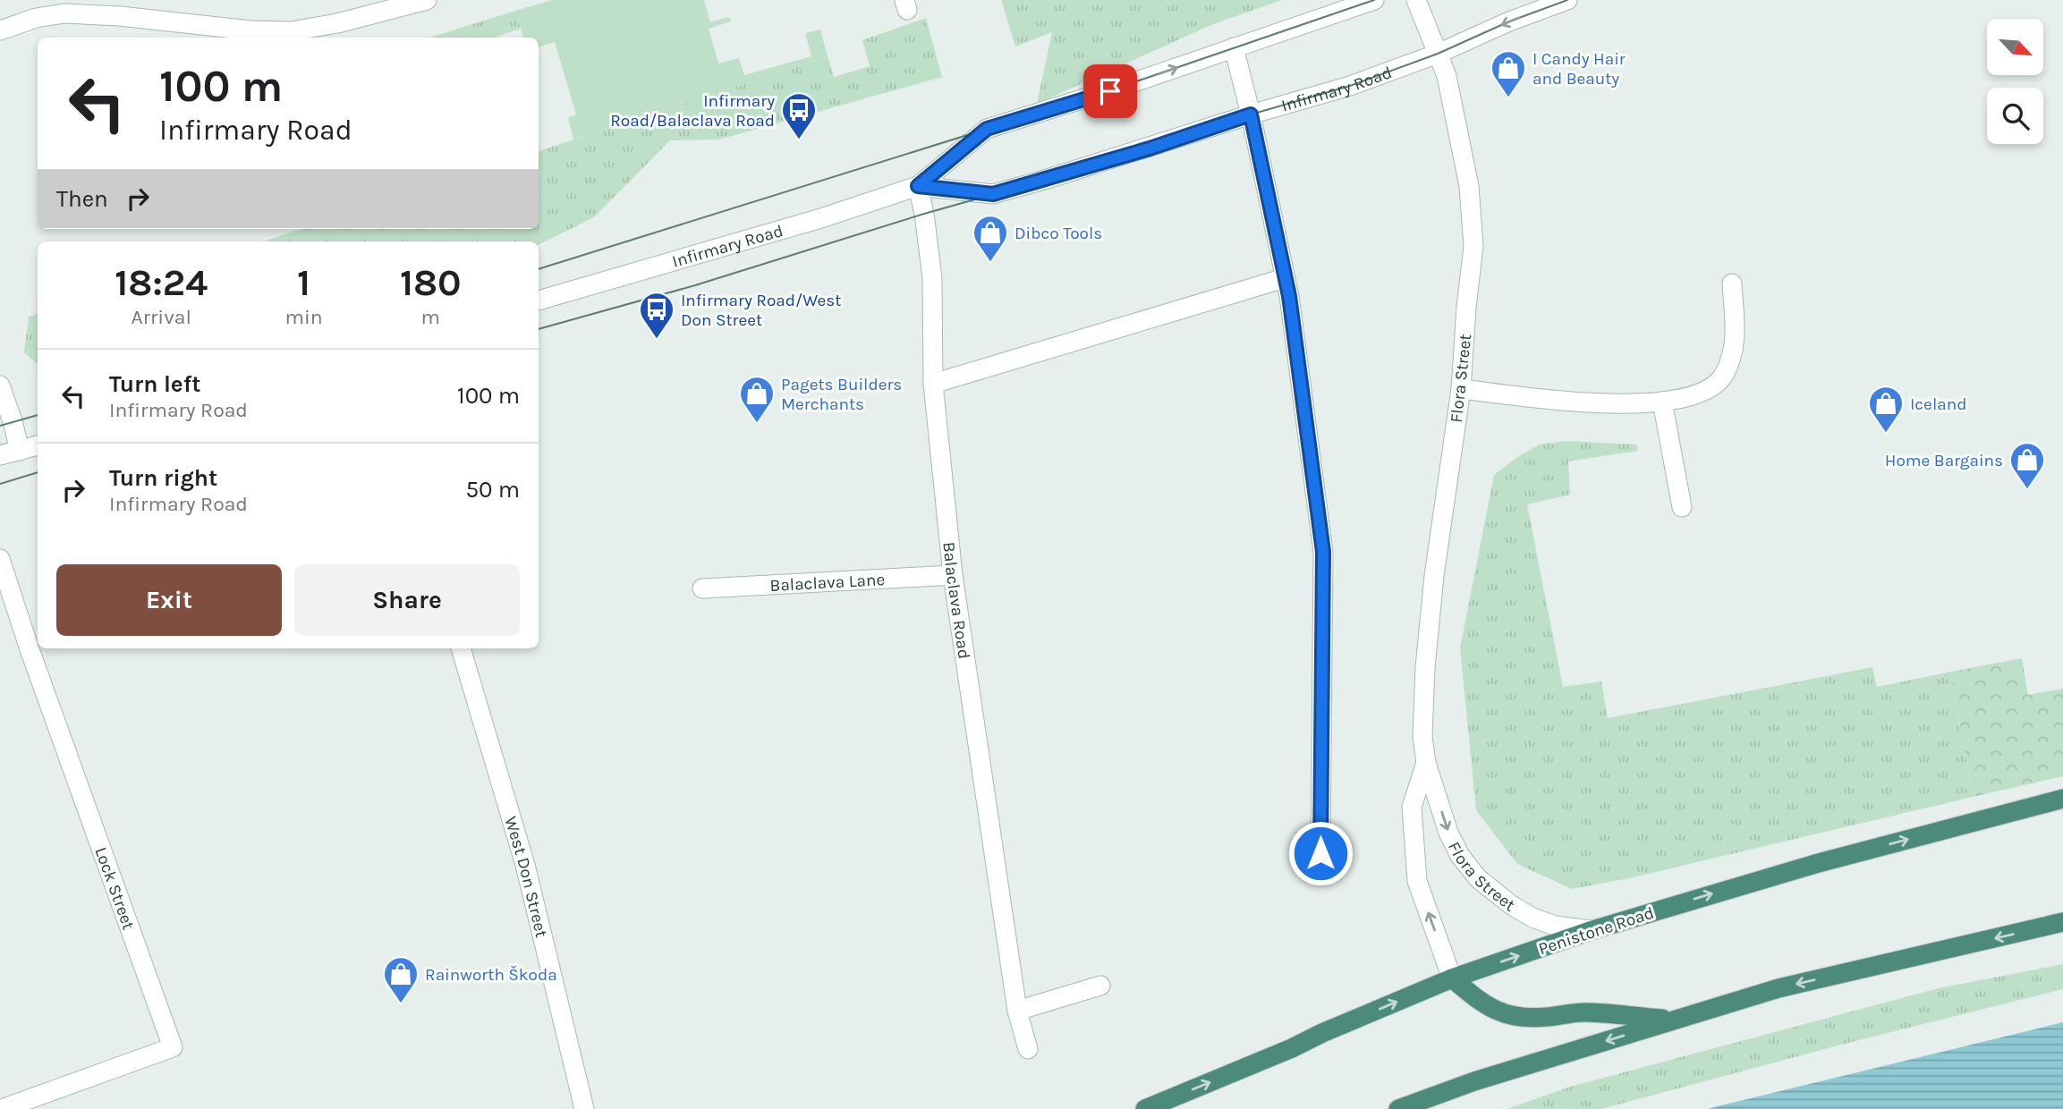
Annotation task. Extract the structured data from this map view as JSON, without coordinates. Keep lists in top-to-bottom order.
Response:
{
  "streets": {
    "highway": ["Penistone Road"],
    "street": [
      "Infirmary Road",
      "Flora Street",
      "Balaclava Lane",
      "Balaclava Road",
      "West Don Street",
      "Lock Street"
    ]
  },
  "crossings": [
    ["Infirmary Road", "Flora Street"],
    ["Infirmary Road", "Balaclava Road"],
    ["Flora Street", "Penistone Road"],
    ["Balaclava Lane", "Balaclava Road"]
  ],
  "places": {
    "shop": [
      "I Candy Hair and Beauty",
      "Dibco Tools",
      "Pagets Builders Merchants",
      "Iceland",
      "Home Bargains",
      "Rainworth Škoda"
    ],
    "bus stop": ["Infirmary Road/Balaclava Road", "Infirmary Road/West Don Street"]
  },
  "north": "bottom right",
  "page": {
    "turn": ["100 m", "Infirmary Road"],
    "then": "Then",
    "eta": [
      "18:24",
      "Arrival",
      "1",
      "min",
      "180",
      "m"
    ],
    "list": [
      {
        "name": "Turn left",
        "note": "Infirmary Road",
        "value": "100 m"
      },
      {
        "name": "Turn right",
        "note": "Infirmary Road",
        "value": "50 m"
      }
    ],
    "buttons": ["Exit", "Share"]
  }
}
